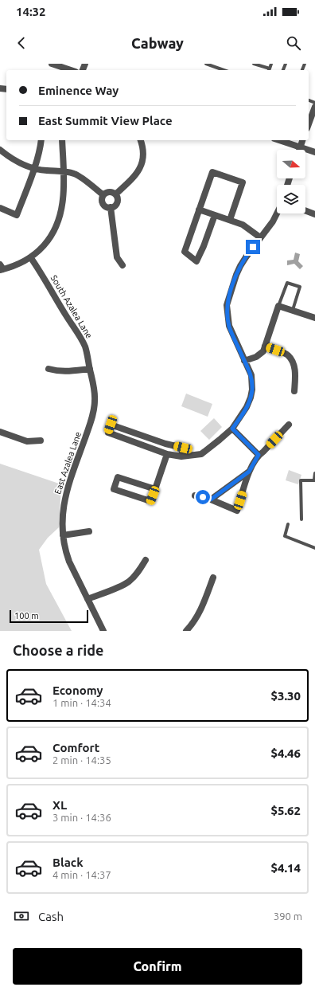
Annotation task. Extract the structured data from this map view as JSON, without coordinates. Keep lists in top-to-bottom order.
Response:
{
  "streets": {
    "street": ["South Azalea Lane", "East Azalea Lane"]
  },
  "crossings": [
    ["South Azalea Lane", "East Azalea Lane"]
  ],
  "scale_bar": "100 m",
  "north": "right",
  "page": {
    "status": "14:32",
    "header": "Cabway",
    "banner": ["Eminence Way", "East Summit View Place"],
    "scale": "100 m",
    "heading": "Choose a ride",
    "list": [
      {
        "name": "Economy",
        "note": "1 min · 14:34",
        "value": "$3.30"
      },
      {
        "name": "Comfort",
        "note": "2 min · 14:35",
        "value": "$4.46"
      },
      {
        "name": "XL",
        "note": "3 min · 14:36",
        "value": "$5.62"
      },
      {
        "name": "Black",
        "note": "4 min · 14:37",
        "value": "$4.14"
      }
    ],
    "pay": ["Cash", "390 m"],
    "buttons": "Confirm"
  }
}
